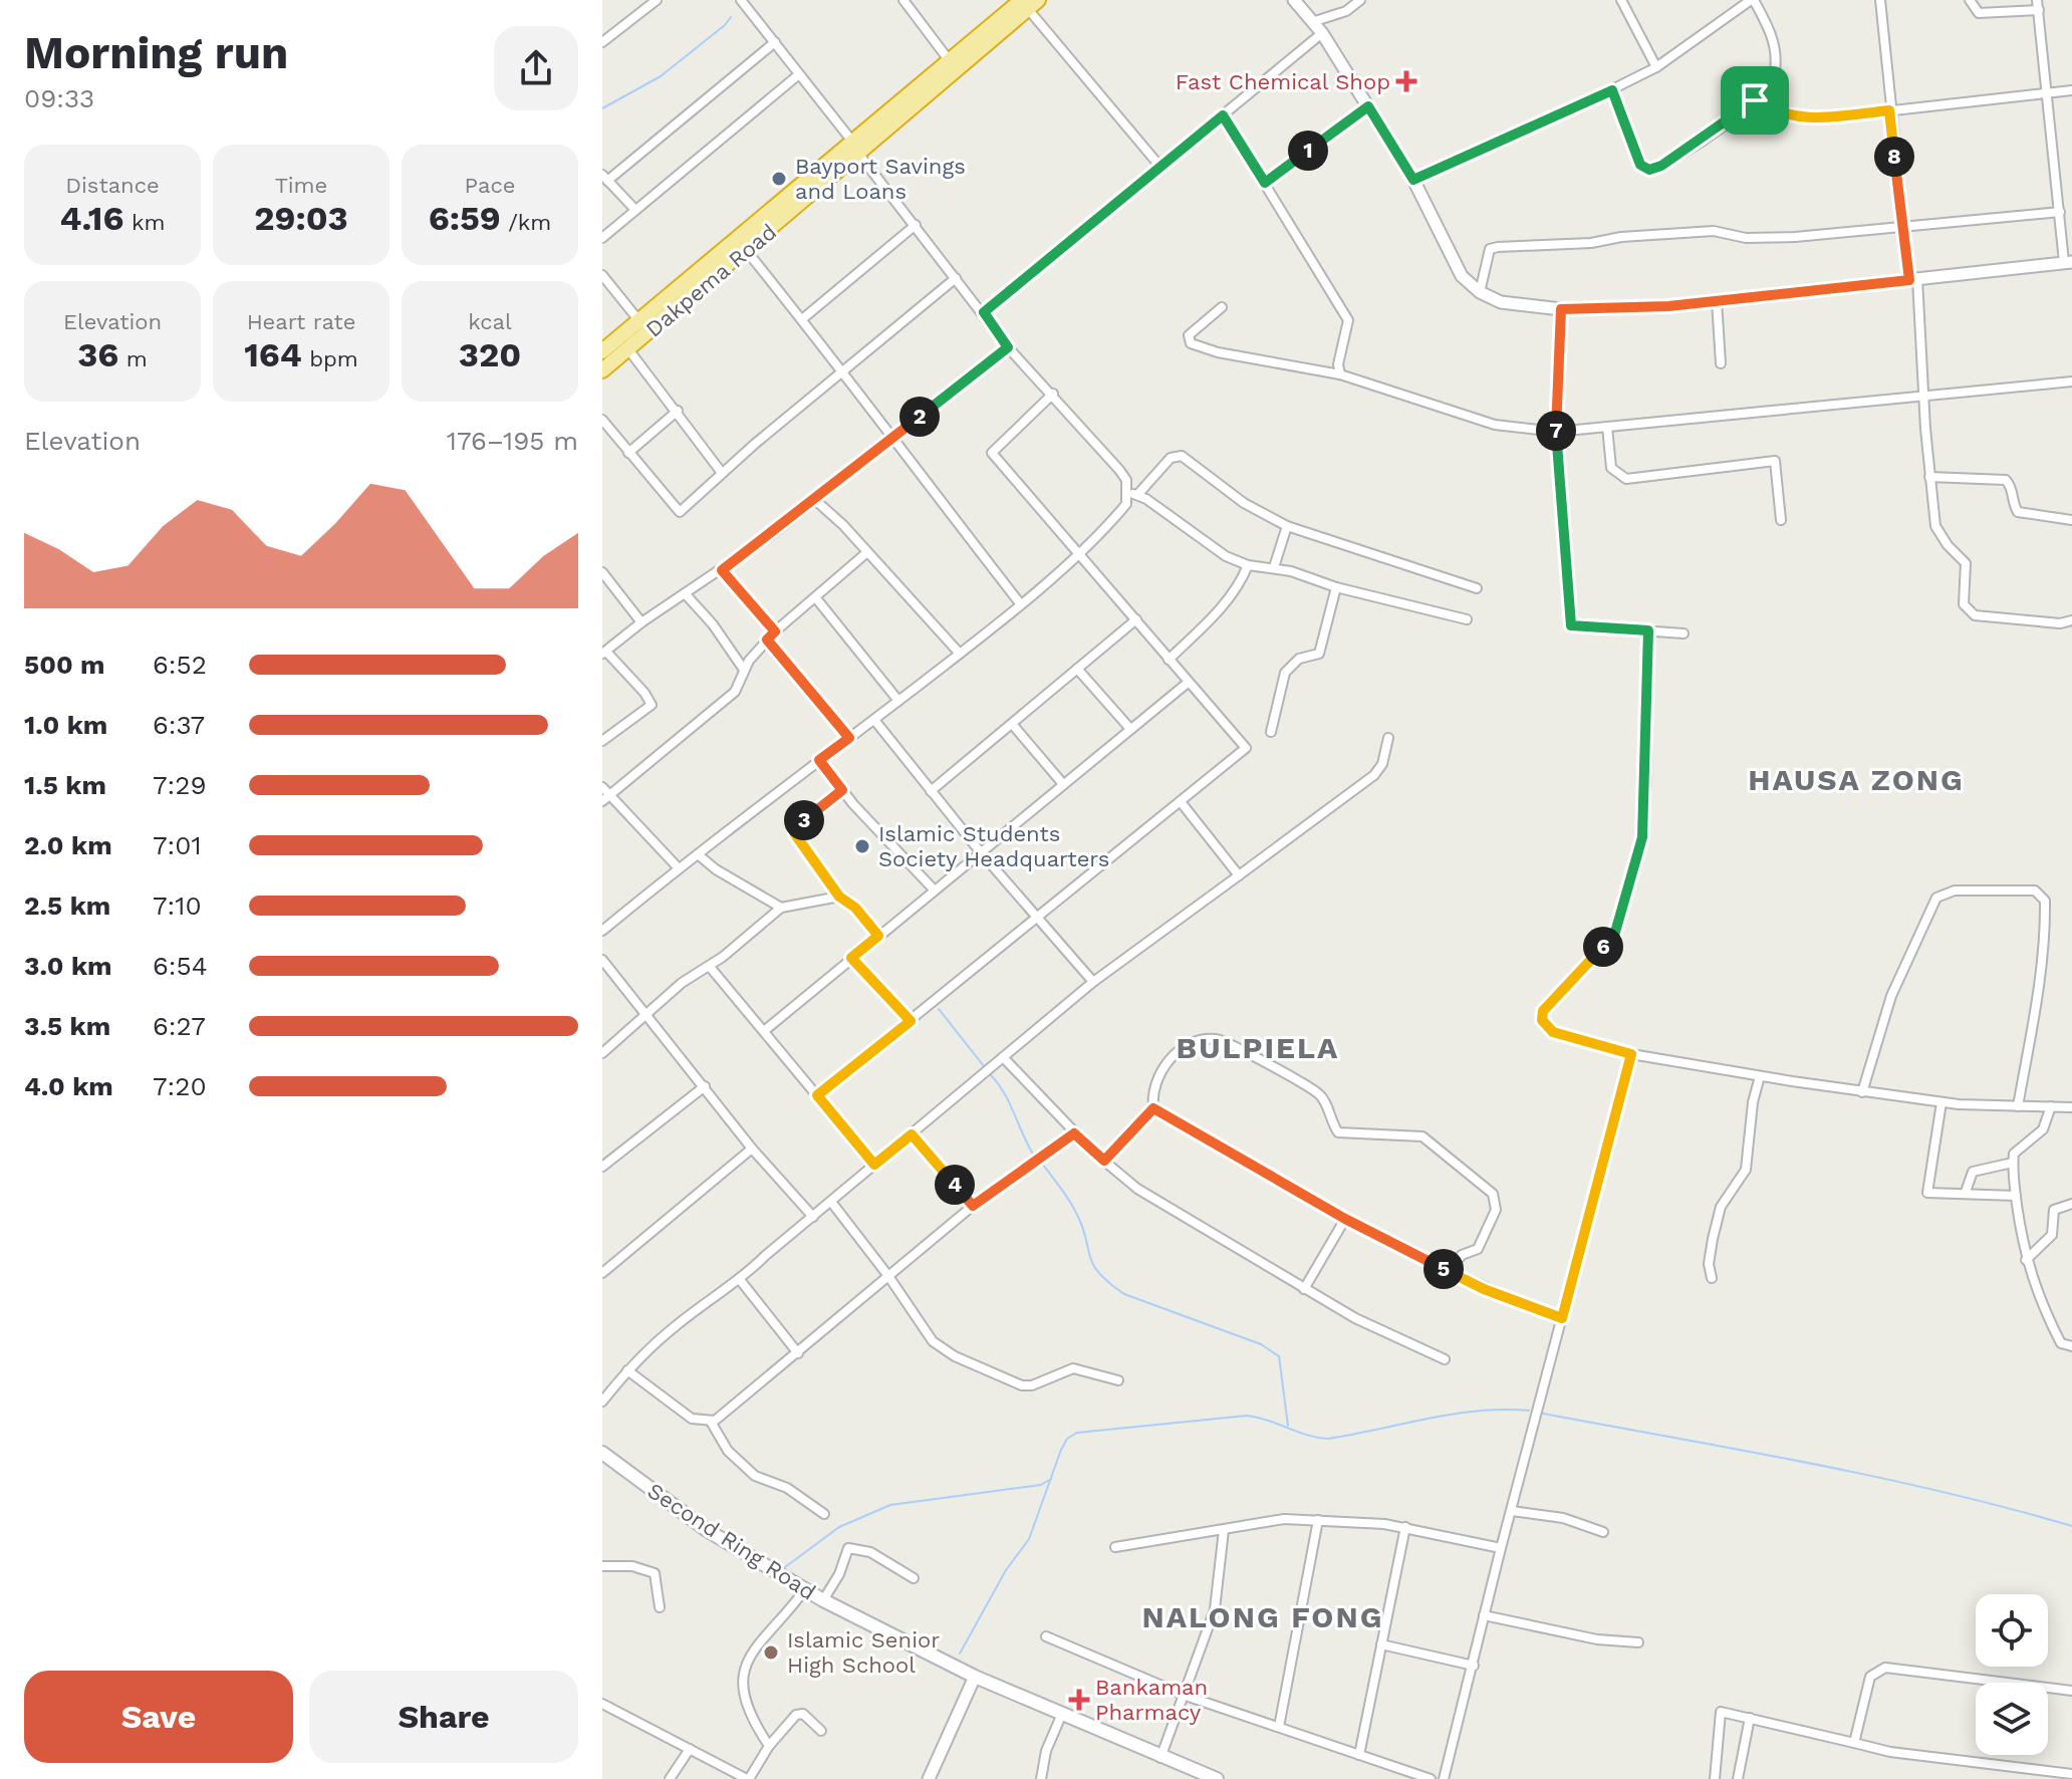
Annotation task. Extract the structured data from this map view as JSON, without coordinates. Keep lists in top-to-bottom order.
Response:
{
  "streets": {
    "highway": ["Dakpema Road"],
    "main road": ["Second Ring Road"]
  },
  "districts": ["HAUSA ZONG", "BULPIELA", "NALONG FONG"],
  "places": {
    "health": ["Fast Chemical Shop", "Bankaman Pharmacy"],
    "other": ["Bayport Savings and Loans", "Islamic Students Society Headquarters", "Islamic Senior High School"]
  },
  "page": {
    "heading": ["Morning run", "09:33"],
    "pins": [
      "1",
      "8",
      "2",
      "7",
      "3",
      "6",
      "4",
      "5"
    ],
    "stats": [
      ["Distance", "4.16 km"],
      ["Time", "29:03"],
      ["Pace", "6:59 /km"],
      ["Elevation", "36 m"],
      ["Heart rate", "164 bpm"],
      ["kcal", "320"]
    ],
    "chart": ["Elevation", "176–195 m"],
    "list": [
      {
        "name": "500 m",
        "note": "6:52"
      },
      {
        "name": "1.0 km",
        "note": "6:37"
      },
      {
        "name": "1.5 km",
        "note": "7:29"
      },
      {
        "name": "2.0 km",
        "note": "7:01"
      },
      {
        "name": "2.5 km",
        "note": "7:10"
      },
      {
        "name": "3.0 km",
        "note": "6:54"
      },
      {
        "name": "3.5 km",
        "note": "6:27"
      },
      {
        "name": "4.0 km",
        "note": "7:20"
      }
    ],
    "buttons": ["Save", "Share"]
  }
}
